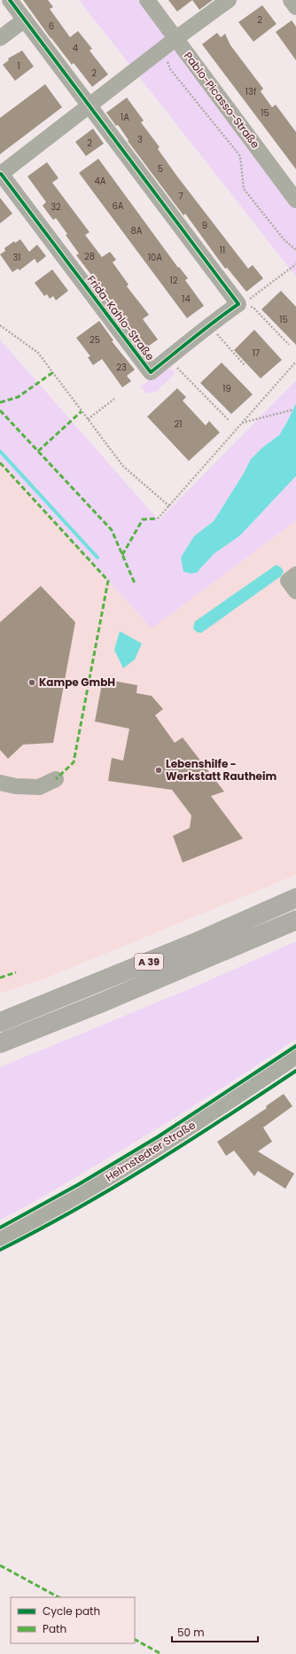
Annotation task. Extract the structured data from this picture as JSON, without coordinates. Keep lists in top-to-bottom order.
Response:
{
  "streets": {
    "highway": ["A 39"],
    "street": ["Pablo-Picasso-Straße", "Frida-Kahlo-Straße", "Helmstedter Straße"]
  },
  "crossings": [
    ["Pablo-Picasso-Straße", "Frida-Kahlo-Straße"]
  ],
  "places": ["Kampe GmbH", "Lebenshilfe - Werkstatt Rautheim"],
  "house_numbers": [
    "2",
    "6",
    "4",
    "1",
    "2",
    "13f",
    "15",
    "1A",
    "3",
    "2",
    "5",
    "4A",
    "7",
    "6A",
    "32",
    "9",
    "8A",
    "11",
    "28",
    "31",
    "10A",
    "12",
    "14",
    "15",
    "25",
    "17",
    "23",
    "19",
    "21"
  ],
  "legend": ["Cycle path", "Path"],
  "scale_bar": "50 m"
}
